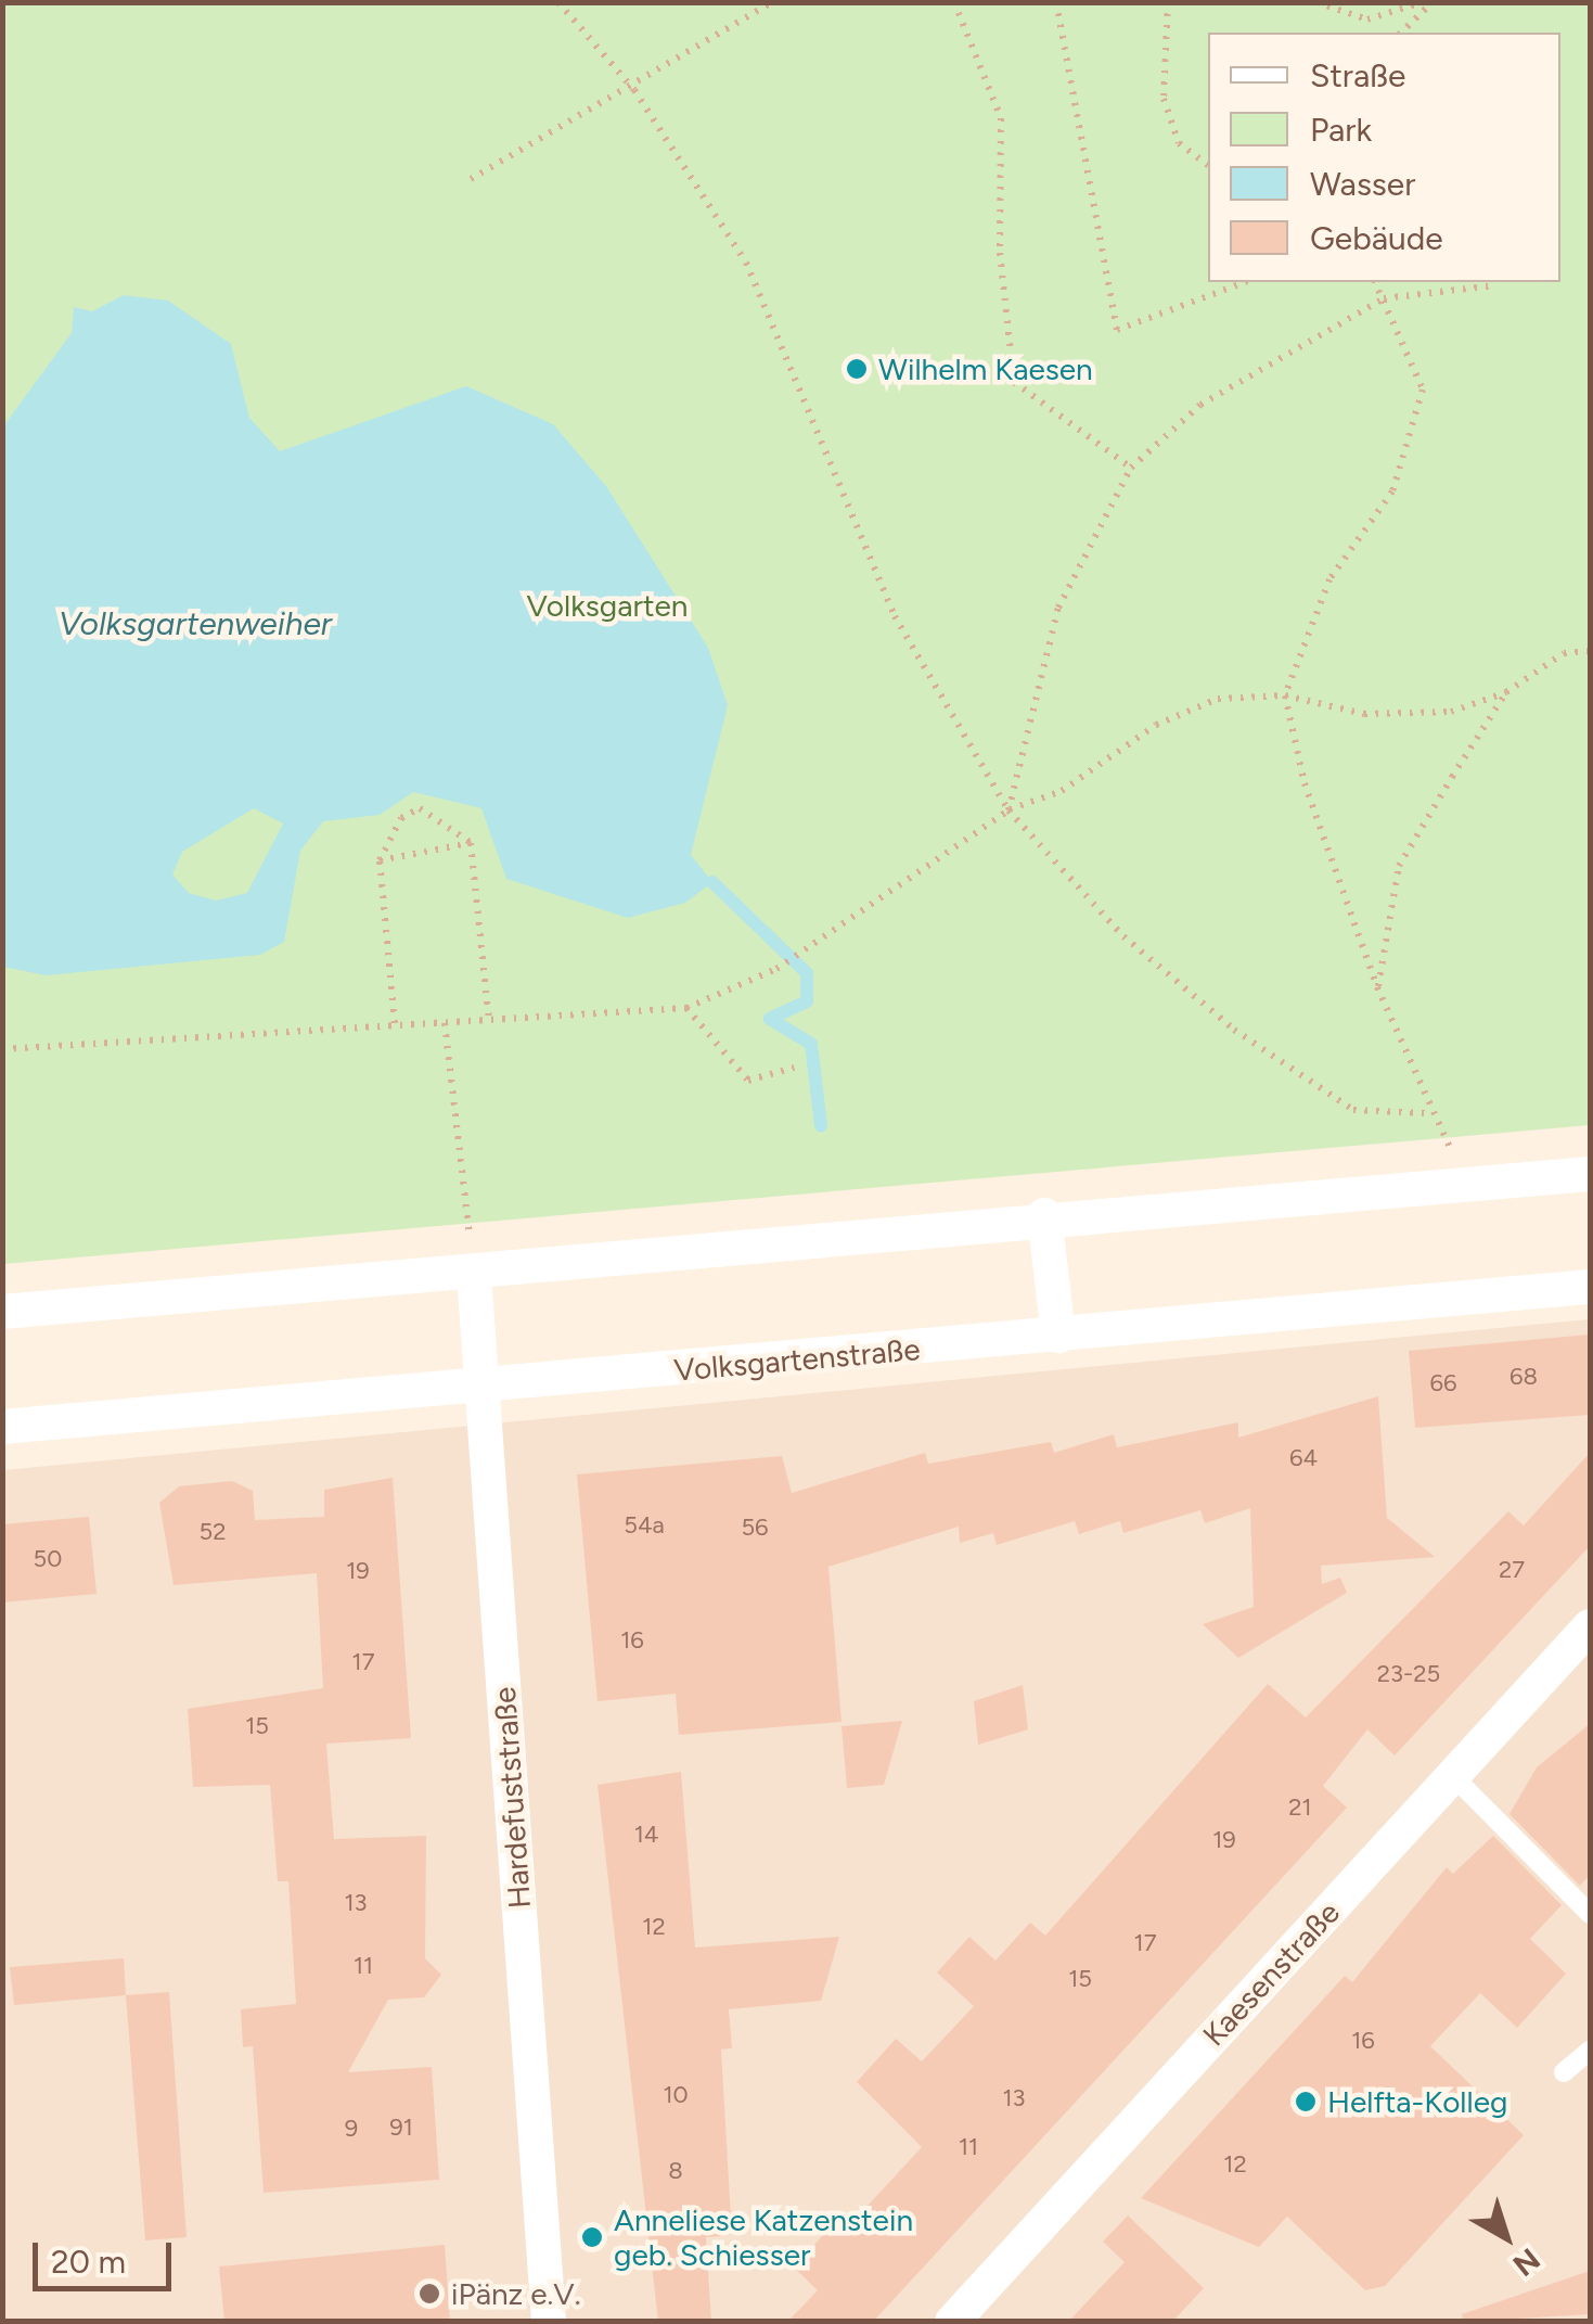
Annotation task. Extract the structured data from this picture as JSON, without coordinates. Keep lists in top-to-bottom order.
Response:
{
  "streets": {
    "street": ["Volksgartenstraße", "Hardefuststraße", "Kaesenstraße"]
  },
  "crossings": [
    ["Volksgartenstraße", "Hardefuststraße"]
  ],
  "water": ["Volksgartenweiher"],
  "parks": ["Volksgarten"],
  "places": [
    "Wilhelm Kaesen",
    "Helfta-Kolleg",
    "Anneliese Katzenstein geb. Schiesser",
    "iPänz e.V."
  ],
  "house_numbers": [
    "68",
    "66",
    "64",
    "54a",
    "56",
    "52",
    "50",
    "27",
    "19",
    "16",
    "17",
    "23-25",
    "15",
    "21",
    "14",
    "19",
    "13",
    "12",
    "17",
    "11",
    "15",
    "16",
    "10",
    "13",
    "91",
    "9",
    "11",
    "12",
    "8"
  ],
  "legend": [
    "Straße",
    "Park",
    "Wasser",
    "Gebäude"
  ],
  "scale_bar": "20 m",
  "north": "bottom right"
}
